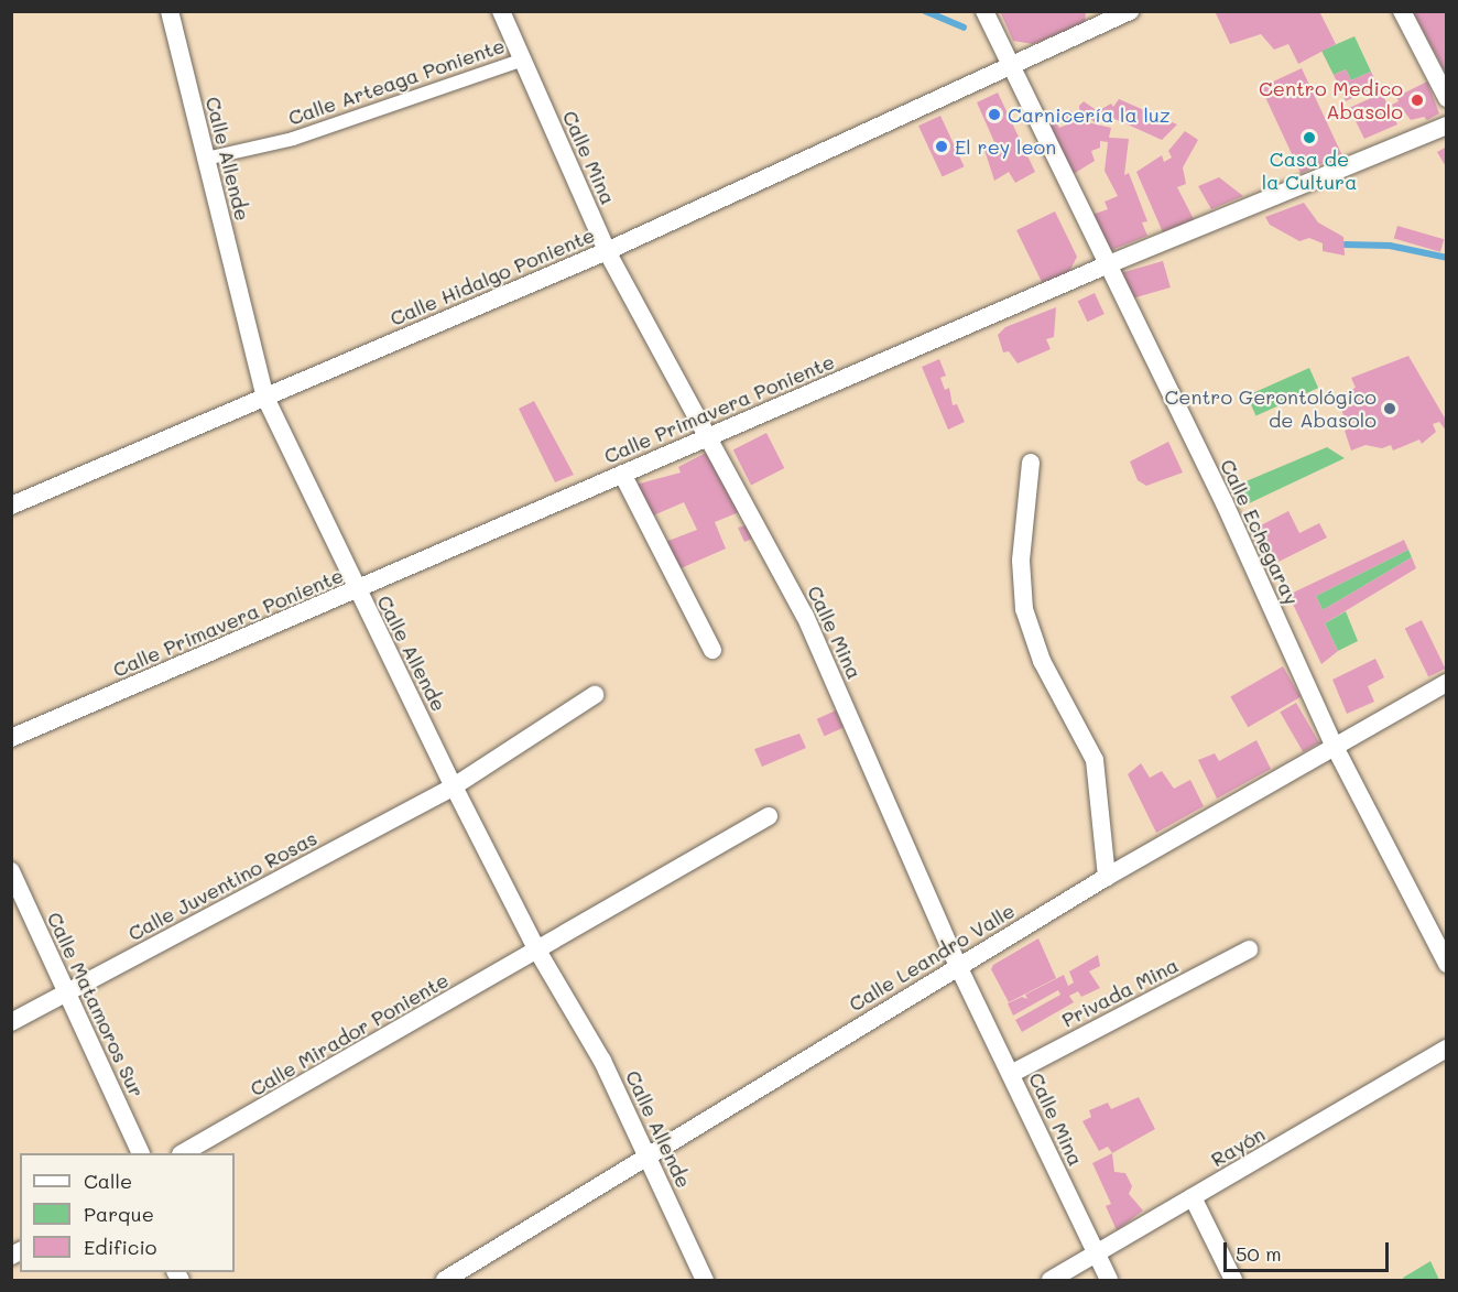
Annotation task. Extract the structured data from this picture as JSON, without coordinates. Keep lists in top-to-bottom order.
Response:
{
  "streets": {
    "street": [
      "Calle Arteaga Poniente",
      "Calle Mina",
      "Calle Allende",
      "Calle Hidalgo Poniente",
      "Calle Primavera Poniente",
      "Calle Echegaray",
      "Calle Juventino Rosas",
      "Calle Leandro Valle",
      "Privada Mina",
      "Calle Matamoros Sur",
      "Calle Mirador Poniente",
      "Rayón"
    ]
  },
  "crossings": [
    ["Calle Arteaga Poniente", "Calle Mina"],
    ["Calle Arteaga Poniente", "Calle Allende"],
    ["Calle Mina", "Calle Hidalgo Poniente"],
    ["Calle Mina", "Calle Primavera Poniente"],
    ["Calle Mina", "Calle Leandro Valle"],
    ["Calle Mina", "Privada Mina"],
    ["Calle Mina", "Rayón"],
    ["Calle Allende", "Calle Hidalgo Poniente"],
    ["Calle Allende", "Calle Primavera Poniente"],
    ["Calle Allende", "Calle Juventino Rosas"],
    ["Calle Allende", "Calle Leandro Valle"],
    ["Calle Allende", "Calle Mirador Poniente"],
    ["Calle Hidalgo Poniente", "Calle Echegaray"],
    ["Calle Primavera Poniente", "Calle Echegaray"],
    ["Calle Echegaray", "Calle Leandro Valle"],
    ["Calle Juventino Rosas", "Calle Matamoros Sur"]
  ],
  "places": [
    "Centro Medico Abasolo",
    "Carnicería la luz",
    "Casa de la Cultura",
    "El rey leon",
    "Centro Gerontológico de Abasolo"
  ],
  "legend": ["Calle", "Parque", "Edificio"],
  "scale_bar": "50 m"
}
